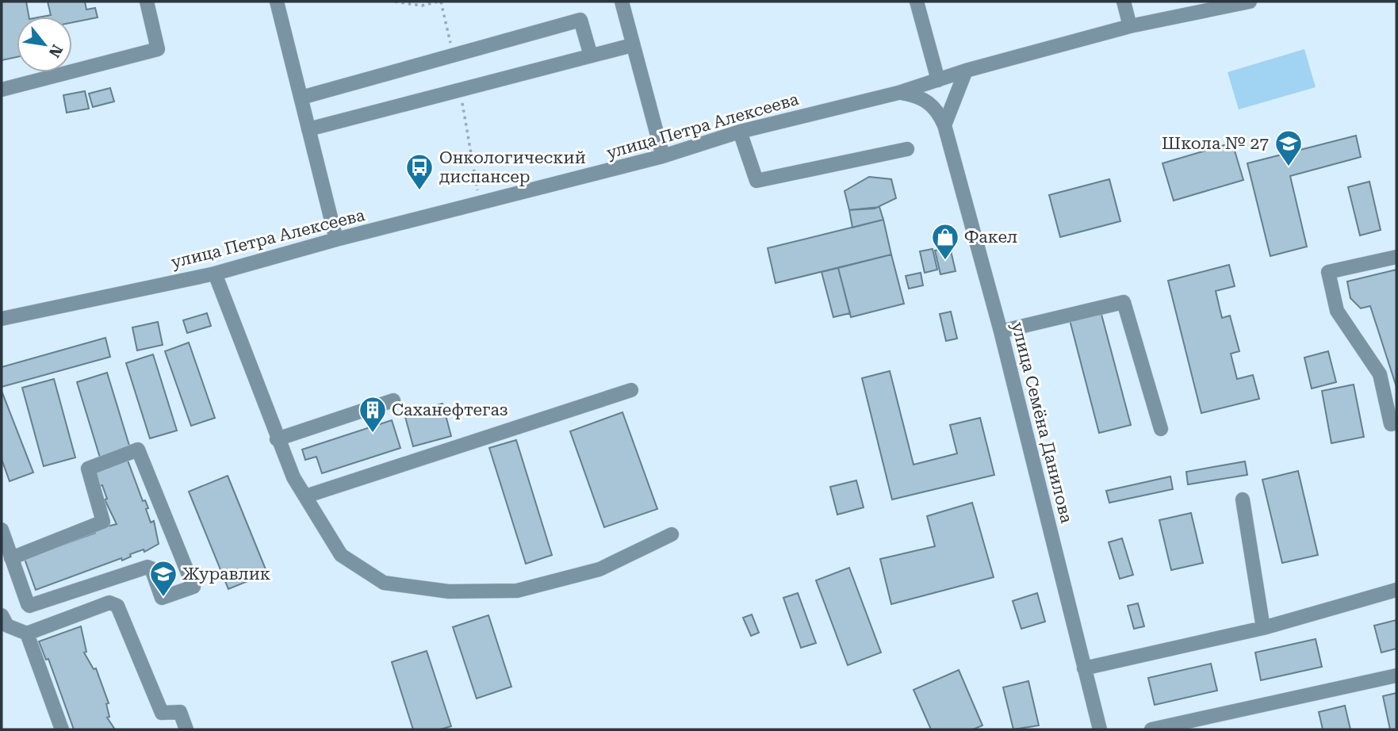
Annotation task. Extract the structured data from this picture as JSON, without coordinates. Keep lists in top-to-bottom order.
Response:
{
  "streets": {
    "street": ["улица Петра Алексеева", "улица Семёна Данилова"]
  },
  "crossings": [
    ["улица Петра Алексеева", "улица Семёна Данилова"]
  ],
  "places": {
    "school or university": ["Школа № 27", "Журавлик"],
    "bus stop": ["Онкологический диспансер"],
    "shop": ["Факел"],
    "building": ["Саханефтегаз"]
  },
  "north": "bottom right"
}
